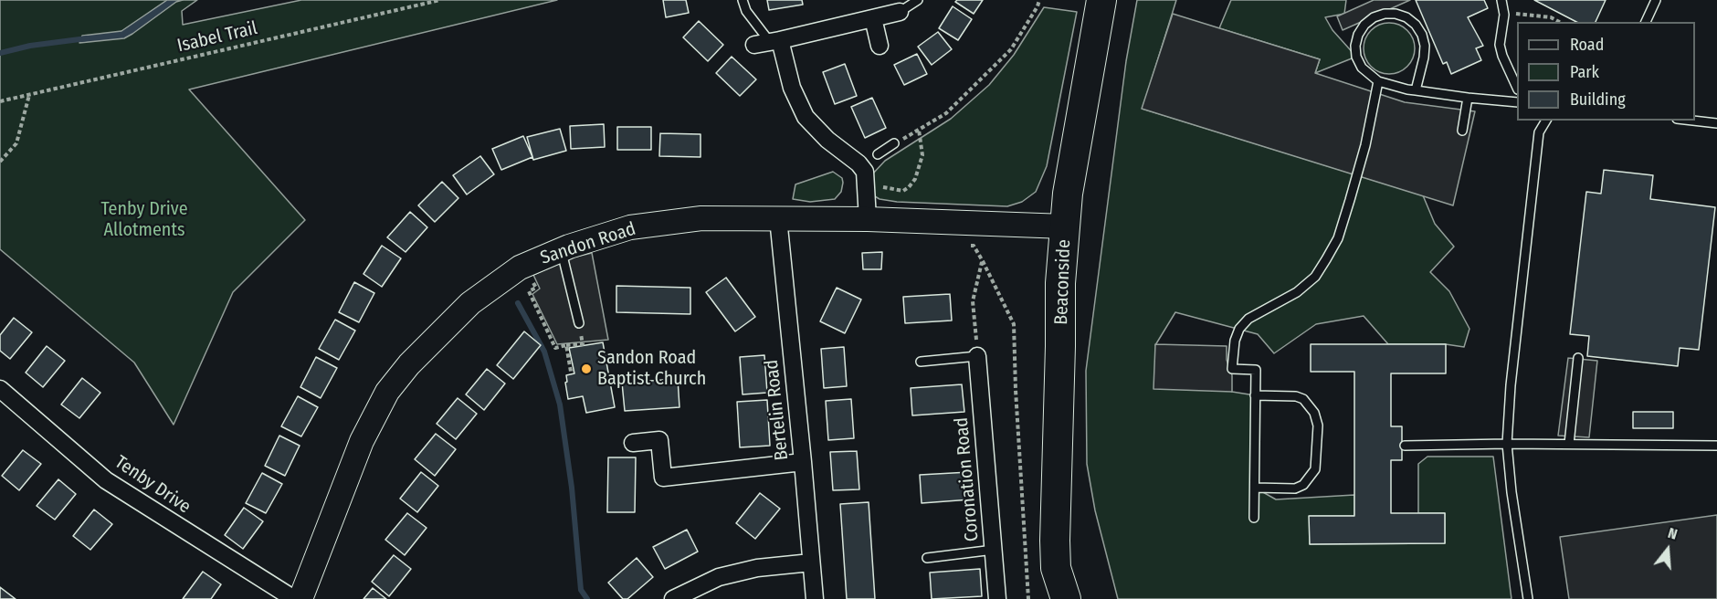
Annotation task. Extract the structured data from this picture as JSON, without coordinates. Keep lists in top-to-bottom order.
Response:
{
  "streets": {
    "highway": ["Beaconside"],
    "main road": ["Sandon Road"],
    "street": ["Bertelin Road", "Coronation Road", "Tenby Drive"],
    "path": ["Isabel Trail"]
  },
  "crossings": [
    ["Sandon Road", "Beaconside"],
    ["Sandon Road", "Bertelin Road"]
  ],
  "parks": ["Tenby Drive Allotments"],
  "places": ["Sandon Road Baptist Church"],
  "legend": ["Road", "Park", "Building"],
  "north": "top"
}
